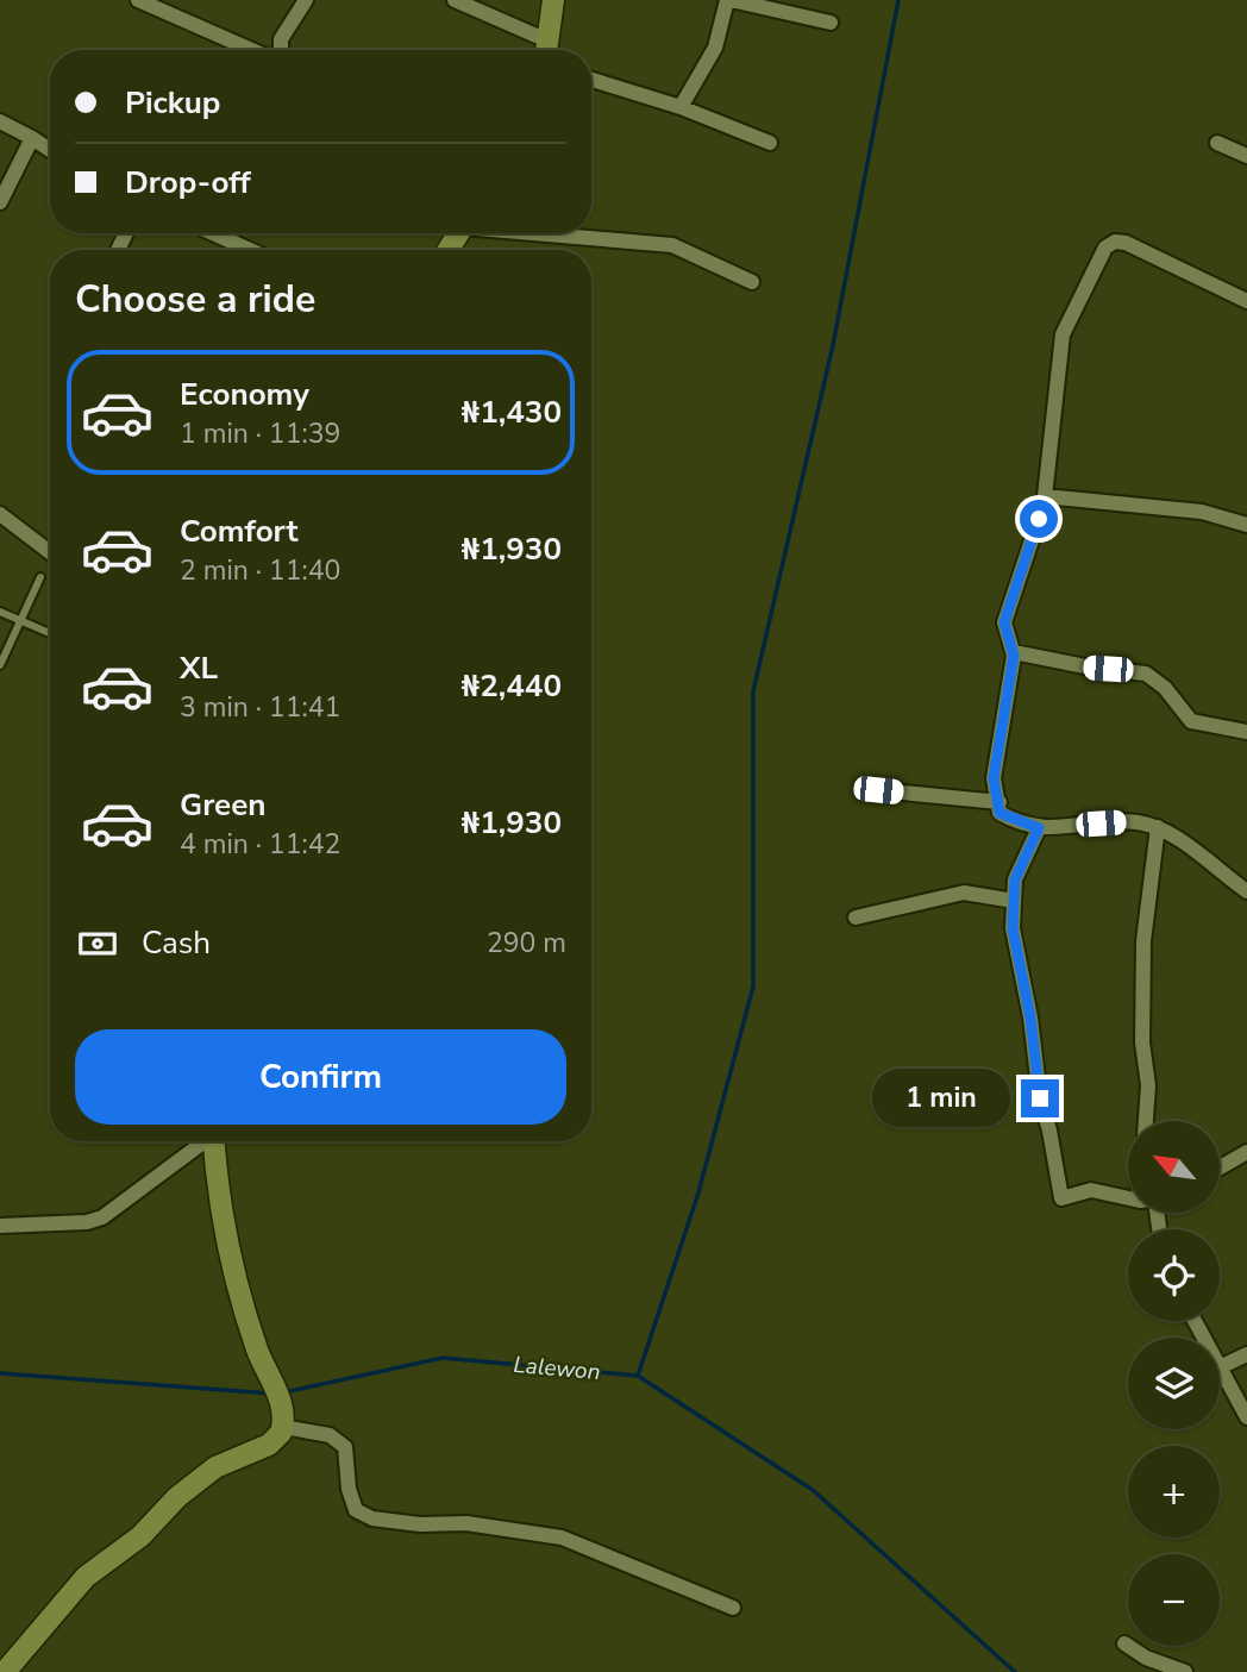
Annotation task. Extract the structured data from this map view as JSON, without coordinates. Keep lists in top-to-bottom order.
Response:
{
  "water": ["Lalewon"],
  "north": "top left",
  "page": {
    "banner": ["Pickup", "Drop-off"],
    "heading": "Choose a ride",
    "list": [
      {
        "name": "Economy",
        "note": "1 min · 11:39",
        "value": "₦1,430"
      },
      {
        "name": "Comfort",
        "note": "2 min · 11:40",
        "value": "₦1,930"
      },
      {
        "name": "XL",
        "note": "3 min · 11:41",
        "value": "₦2,440"
      },
      {
        "name": "Green",
        "note": "4 min · 11:42",
        "value": "₦1,930"
      }
    ],
    "pay": ["Cash", "290 m"],
    "buttons": "Confirm",
    "bubble": "1 min",
    "map_buttons": ["+", "−"]
  }
}
